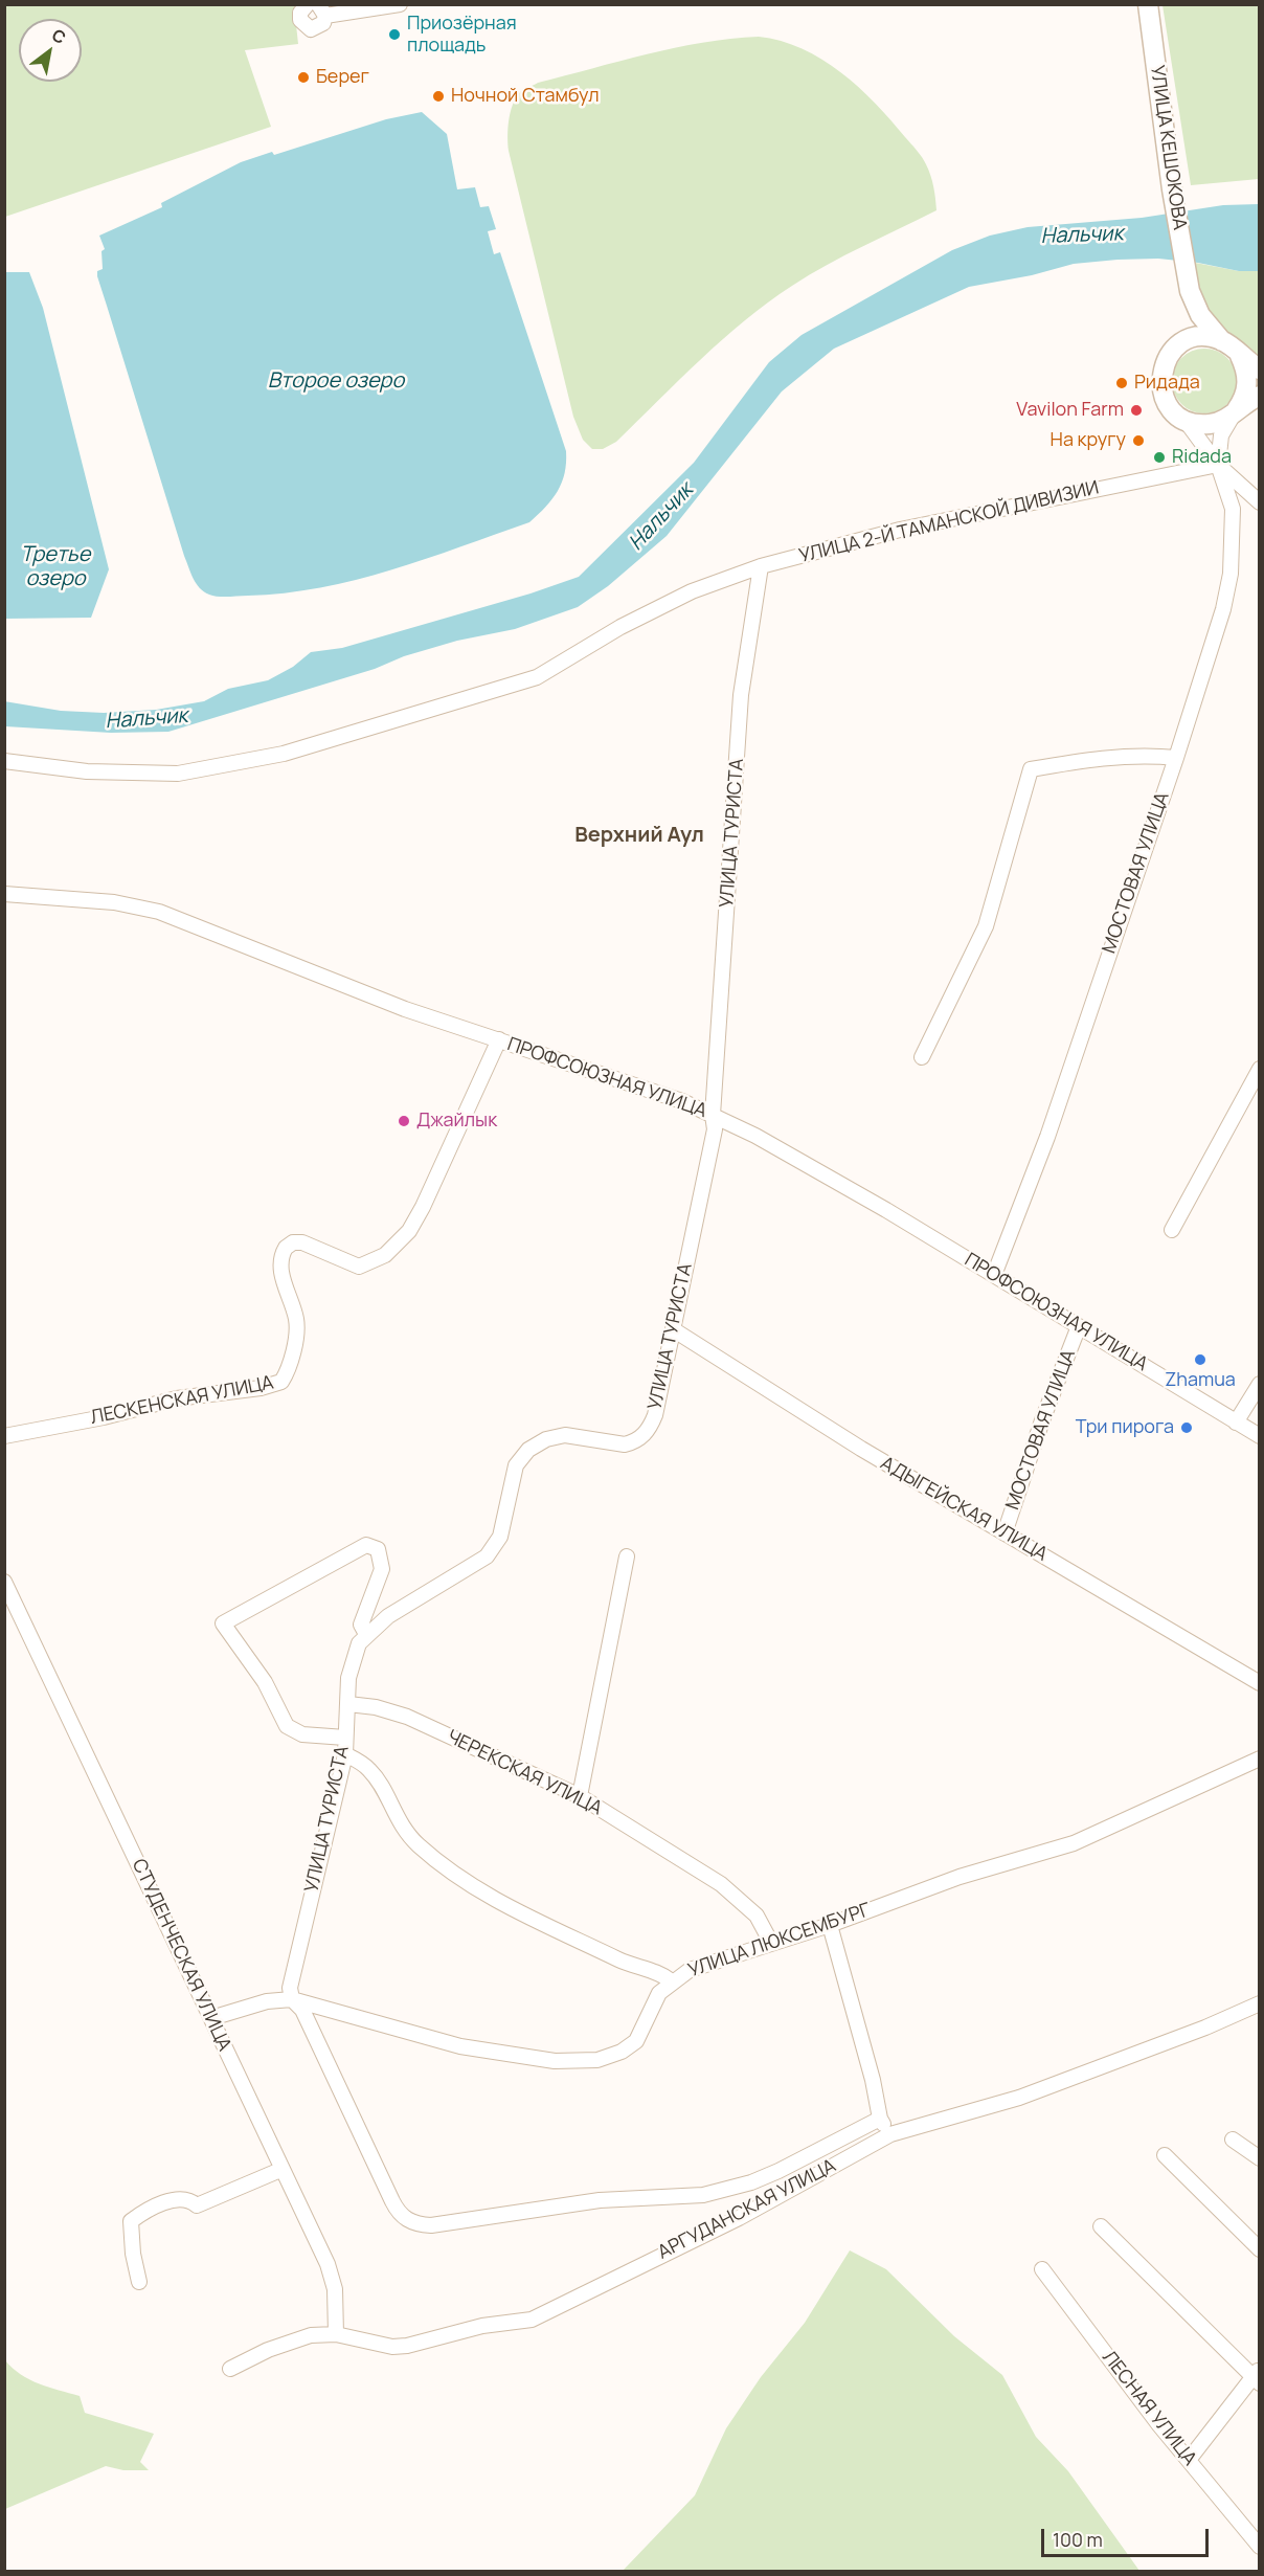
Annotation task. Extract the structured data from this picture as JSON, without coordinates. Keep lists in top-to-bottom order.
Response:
{
  "streets": {
    "main road": ["УЛИЦА КЕШОКОВА"],
    "street": [
      "УЛИЦА 2-Й ТАМАНСКОЙ ДИВИЗИИ",
      "УЛИЦА ТУРИСТА",
      "МОСТОВАЯ УЛИЦА",
      "ПРОФСОЮЗНАЯ УЛИЦА",
      "ЛЕСКЕНСКАЯ УЛИЦА",
      "АДЫГЕЙСКАЯ УЛИЦА",
      "ЧЕРЕКСКАЯ УЛИЦА",
      "УЛИЦА ЛЮКСЕМБУРГ",
      "СТУДЕНЧЕСКАЯ УЛИЦА",
      "АРГУДАНСКАЯ УЛИЦА",
      "ЛЕСНАЯ УЛИЦА"
    ]
  },
  "crossings": [
    ["УЛИЦА 2-Й ТАМАНСКОЙ ДИВИЗИИ", "УЛИЦА ТУРИСТА"],
    ["УЛИЦА 2-Й ТАМАНСКОЙ ДИВИЗИИ", "МОСТОВАЯ УЛИЦА"],
    ["УЛИЦА ТУРИСТА", "ПРОФСОЮЗНАЯ УЛИЦА"],
    ["УЛИЦА ТУРИСТА", "АДЫГЕЙСКАЯ УЛИЦА"],
    ["УЛИЦА ТУРИСТА", "ЧЕРЕКСКАЯ УЛИЦА"],
    ["УЛИЦА ТУРИСТА", "УЛИЦА ЛЮКСЕМБУРГ"],
    ["МОСТОВАЯ УЛИЦА", "ПРОФСОЮЗНАЯ УЛИЦА"],
    ["МОСТОВАЯ УЛИЦА", "АДЫГЕЙСКАЯ УЛИЦА"],
    ["ПРОФСОЮЗНАЯ УЛИЦА", "ЛЕСКЕНСКАЯ УЛИЦА"],
    ["ЧЕРЕКСКАЯ УЛИЦА", "УЛИЦА ЛЮКСЕМБУРГ"],
    ["УЛИЦА ЛЮКСЕМБУРГ", "СТУДЕНЧЕСКАЯ УЛИЦА"],
    ["СТУДЕНЧЕСКАЯ УЛИЦА", "АРГУДАНСКАЯ УЛИЦА"]
  ],
  "districts": ["Верхний Аул"],
  "water": ["Нальчик", "Второе озеро", "Третье озеро"],
  "places": [
    "Приозёрная площадь",
    "Берег",
    "Ночной Стамбул",
    "Ридада",
    "Vavilon Farm",
    "На кругу",
    "Ridada",
    "Джайлык",
    "Zhamua",
    "Три пирога"
  ],
  "scale_bar": "100 m",
  "north": "top right"
}
